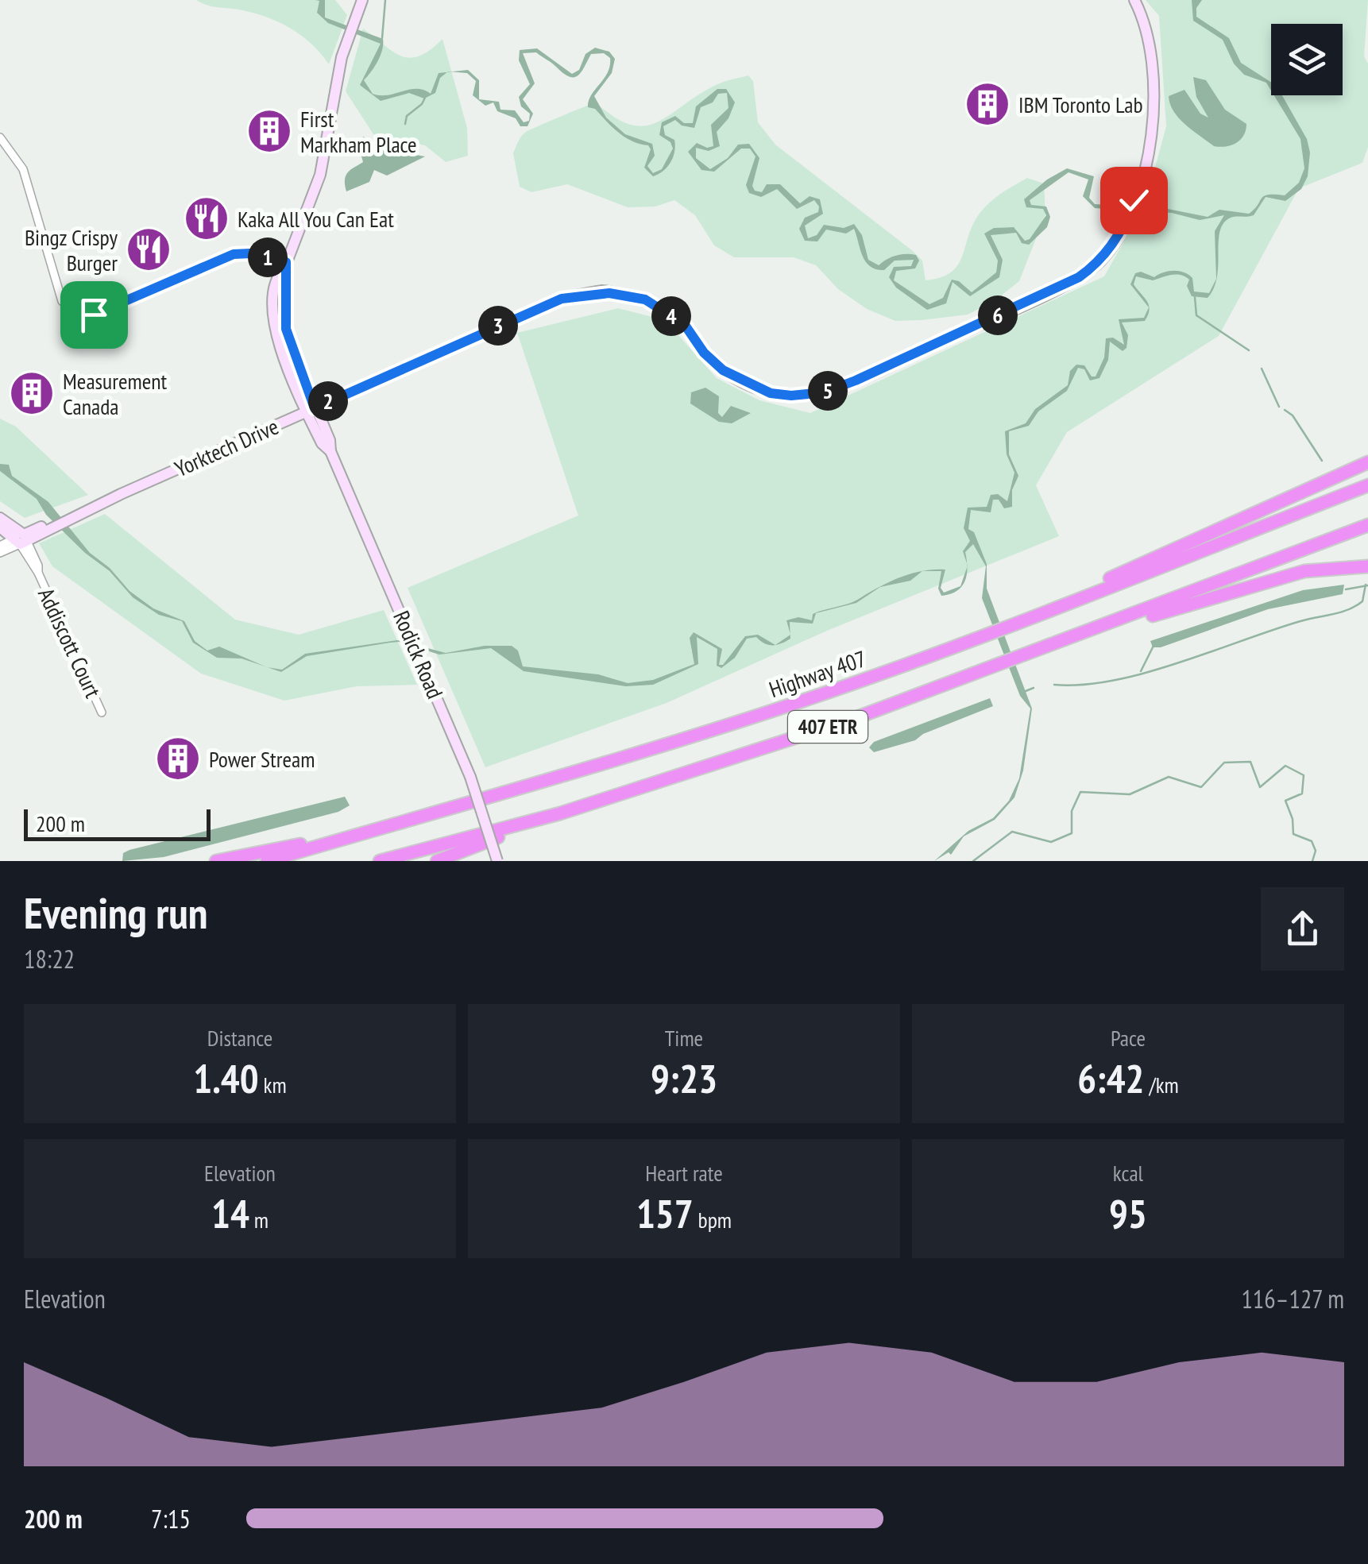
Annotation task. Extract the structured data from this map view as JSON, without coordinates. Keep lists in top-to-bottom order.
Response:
{
  "streets": {
    "highway": ["Highway 407", "407 ETR"],
    "street": ["Yorktech Drive", "Addiscott Court", "Rodick Road"]
  },
  "crossings": [
    ["Yorktech Drive", "Addiscott Court"],
    ["Yorktech Drive", "Rodick Road"]
  ],
  "places": {
    "building": [
      "IBM Toronto Lab",
      "First Markham Place",
      "Measurement Canada",
      "Power Stream"
    ],
    "restaurant": ["Kaka All You Can Eat", "Bingz Crispy Burger"]
  },
  "scale_bar": "200 m",
  "page": {
    "pins": [
      "1",
      "6",
      "4",
      "3",
      "5",
      "2"
    ],
    "scale": "200 m",
    "heading": ["Evening run", "18:22"],
    "stats": [
      ["Distance", "1.40 km"],
      ["Time", "9:23"],
      ["Pace", "6:42 /km"],
      ["Elevation", "14 m"],
      ["Heart rate", "157 bpm"],
      ["kcal", "95"]
    ],
    "chart": ["Elevation", "116–127 m"],
    "list": [
      {
        "name": "200 m",
        "note": "7:15"
      }
    ]
  }
}
